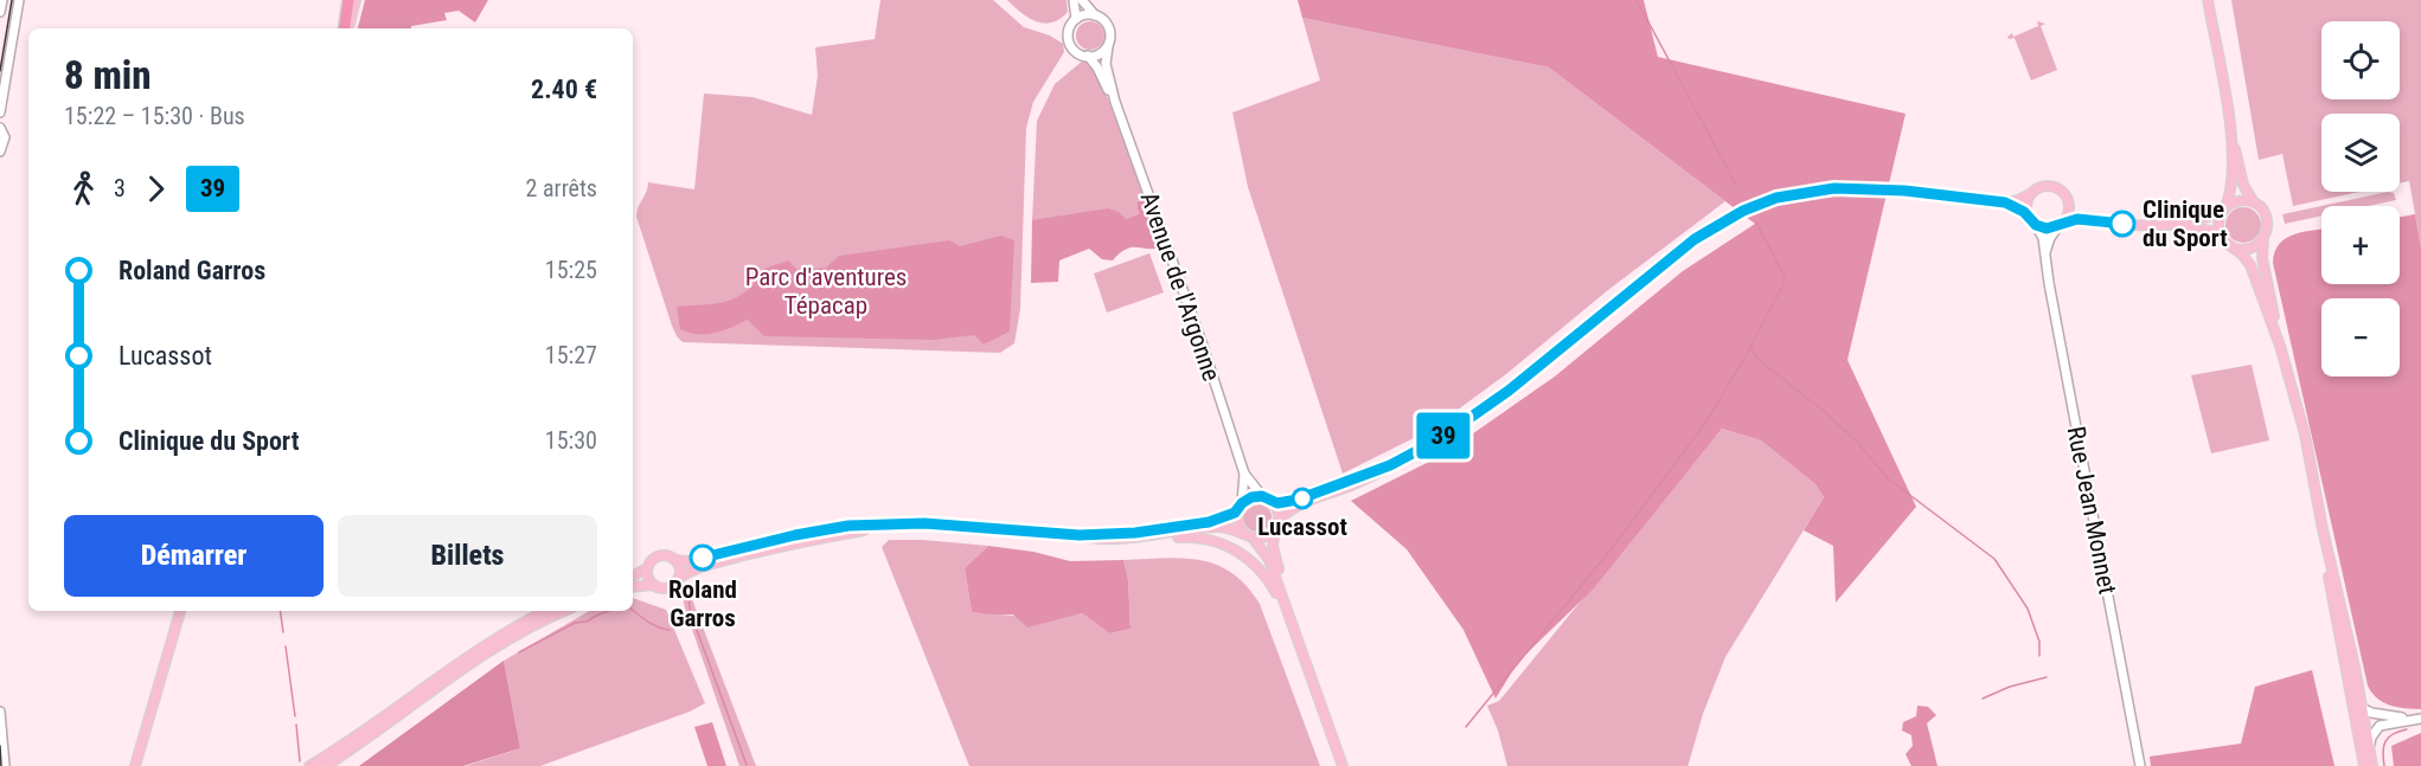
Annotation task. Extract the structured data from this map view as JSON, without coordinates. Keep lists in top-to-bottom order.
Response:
{
  "streets": {
    "street": ["Avenue de l'Argonne", "Rue Jean Monnet"]
  },
  "parks": ["Parc d'aventures Tépacap"],
  "places": ["Clinique du Sport", "Lucassot", "Roland Garros"],
  "lines": ["bus line 39"],
  "page": {
    "on_map": "39",
    "map_buttons": ["+", "−"],
    "heading": ["8 min", "15:22 – 15:30 · Bus", "2.40 €"],
    "legs": ["3", "39", "2 arrêts"],
    "list": [
      {
        "name": "Roland Garros",
        "value": "15:25"
      },
      {
        "name": "Lucassot",
        "value": "15:27"
      },
      {
        "name": "Clinique du Sport",
        "value": "15:30"
      }
    ],
    "buttons": ["Démarrer", "Billets"]
  }
}
